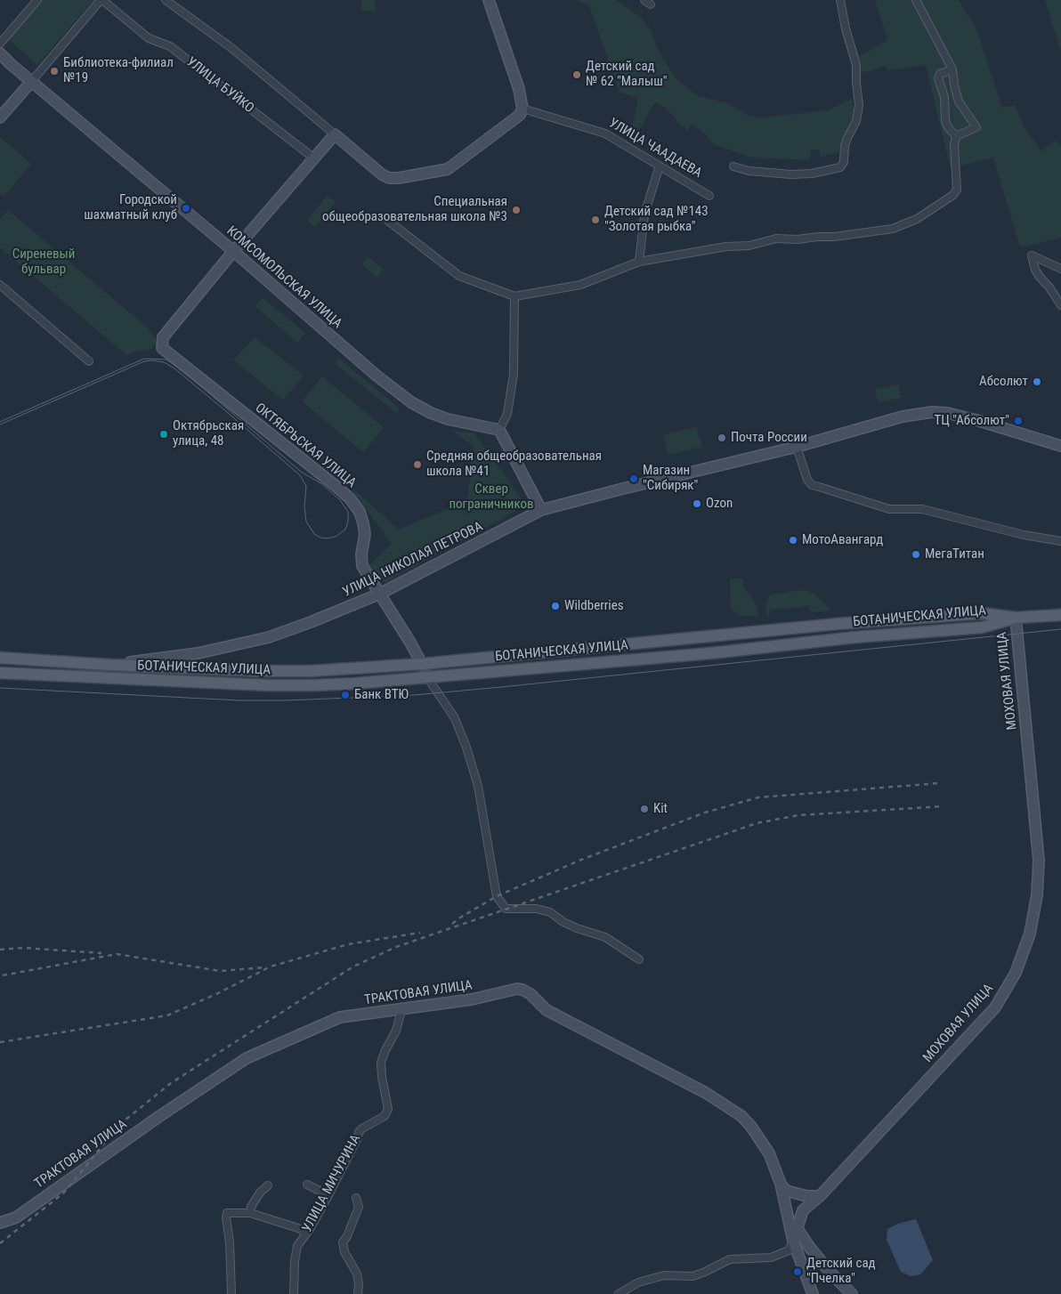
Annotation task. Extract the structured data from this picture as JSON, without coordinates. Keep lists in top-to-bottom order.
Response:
{
  "streets": {
    "main road": [
      "КОМСОМОЛЬСКАЯ УЛИЦА",
      "ОКТЯБРЬСКАЯ УЛИЦА",
      "УЛИЦА НИКОЛАЯ ПЕТРОВА",
      "БОТАНИЧЕСКАЯ УЛИЦА",
      "МОХОВАЯ УЛИЦА",
      "ТРАКТОВАЯ УЛИЦА"
    ],
    "street": ["УЛИЦА БУЙКО", "УЛИЦА ЧААДАЕВА", "УЛИЦА МИЧУРИНА"]
  },
  "crossings": [
    ["КОМСОМОЛЬСКАЯ УЛИЦА", "ОКТЯБРЬСКАЯ УЛИЦА"],
    ["ОКТЯБРЬСКАЯ УЛИЦА", "УЛИЦА НИКОЛАЯ ПЕТРОВА"],
    ["ОКТЯБРЬСКАЯ УЛИЦА", "БОТАНИЧЕСКАЯ УЛИЦА"],
    ["УЛИЦА НИКОЛАЯ ПЕТРОВА", "БОТАНИЧЕСКАЯ УЛИЦА"],
    ["БОТАНИЧЕСКАЯ УЛИЦА", "МОХОВАЯ УЛИЦА"],
    ["ТРАКТОВАЯ УЛИЦА", "УЛИЦА МИЧУРИНА"]
  ],
  "parks": ["Сиреневый бульвар", "Сквер пограничников"],
  "places": [
    "Библиотека-филиал №19",
    "Детский сад № 62 \"Малыш\"",
    "Городской шахматный клуб",
    "Специальная общеобразовательная школа №3",
    "Детский сад №143 \"Золотая рыбка\"",
    "Абсолют",
    "ТЦ \"Абсолют\"",
    "Октябрьская улица, 48",
    "Почта России",
    "Средняя общеобразовательная школа №41",
    "Магазин \"Сибиряк\"",
    "Ozon",
    "МотоАвангард",
    "МегаТитан",
    "Wildberries",
    "Банк ВТЮ",
    "Kit",
    "Детский сад \"Пчелка\""
  ]
}
